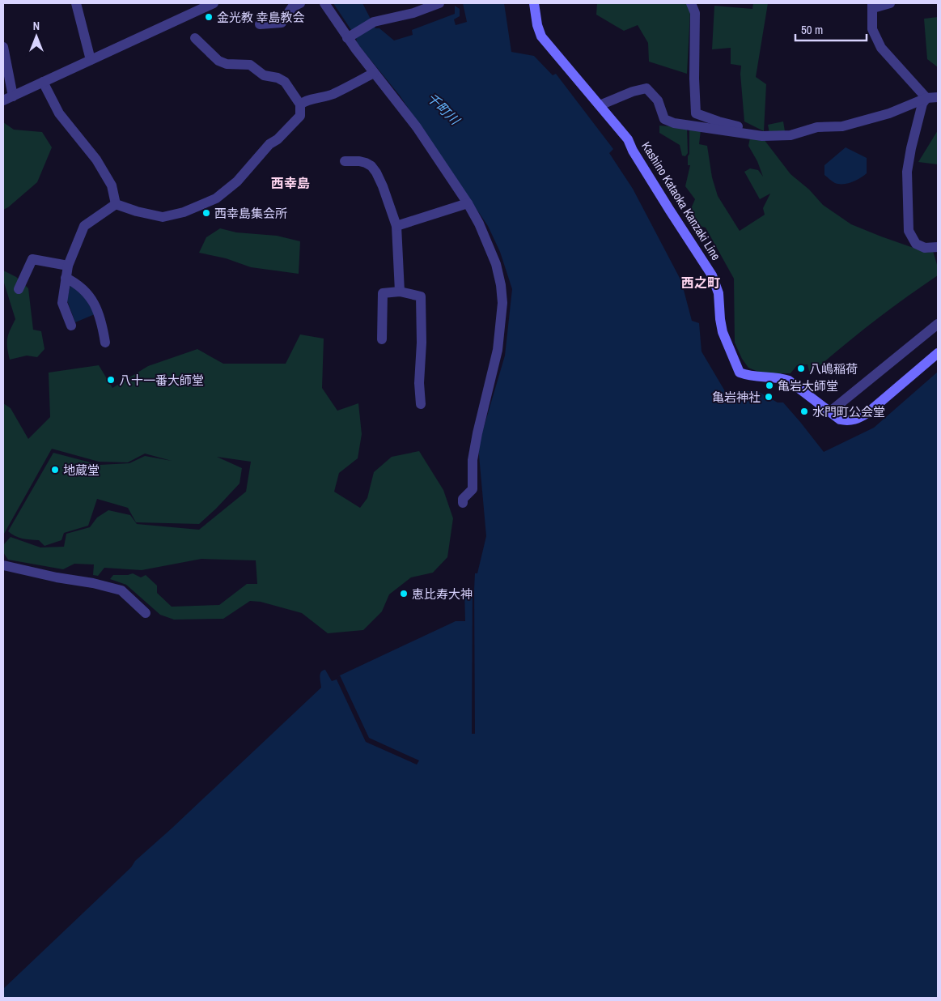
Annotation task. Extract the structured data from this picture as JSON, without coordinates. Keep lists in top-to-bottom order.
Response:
{
  "streets": {
    "main road": ["Kashino Kataoka Kanzaki Line"]
  },
  "districts": ["西幸島", "西之町"],
  "water": ["千町川"],
  "places": [
    "金光教 幸島教会",
    "西幸島集会所",
    "八嶋稲荷",
    "八十一番大師堂",
    "亀岩大師堂",
    "亀岩神社",
    "水門町公会堂",
    "地蔵堂",
    "恵比寿大神"
  ],
  "scale_bar": "50 m",
  "north": "top"
}
